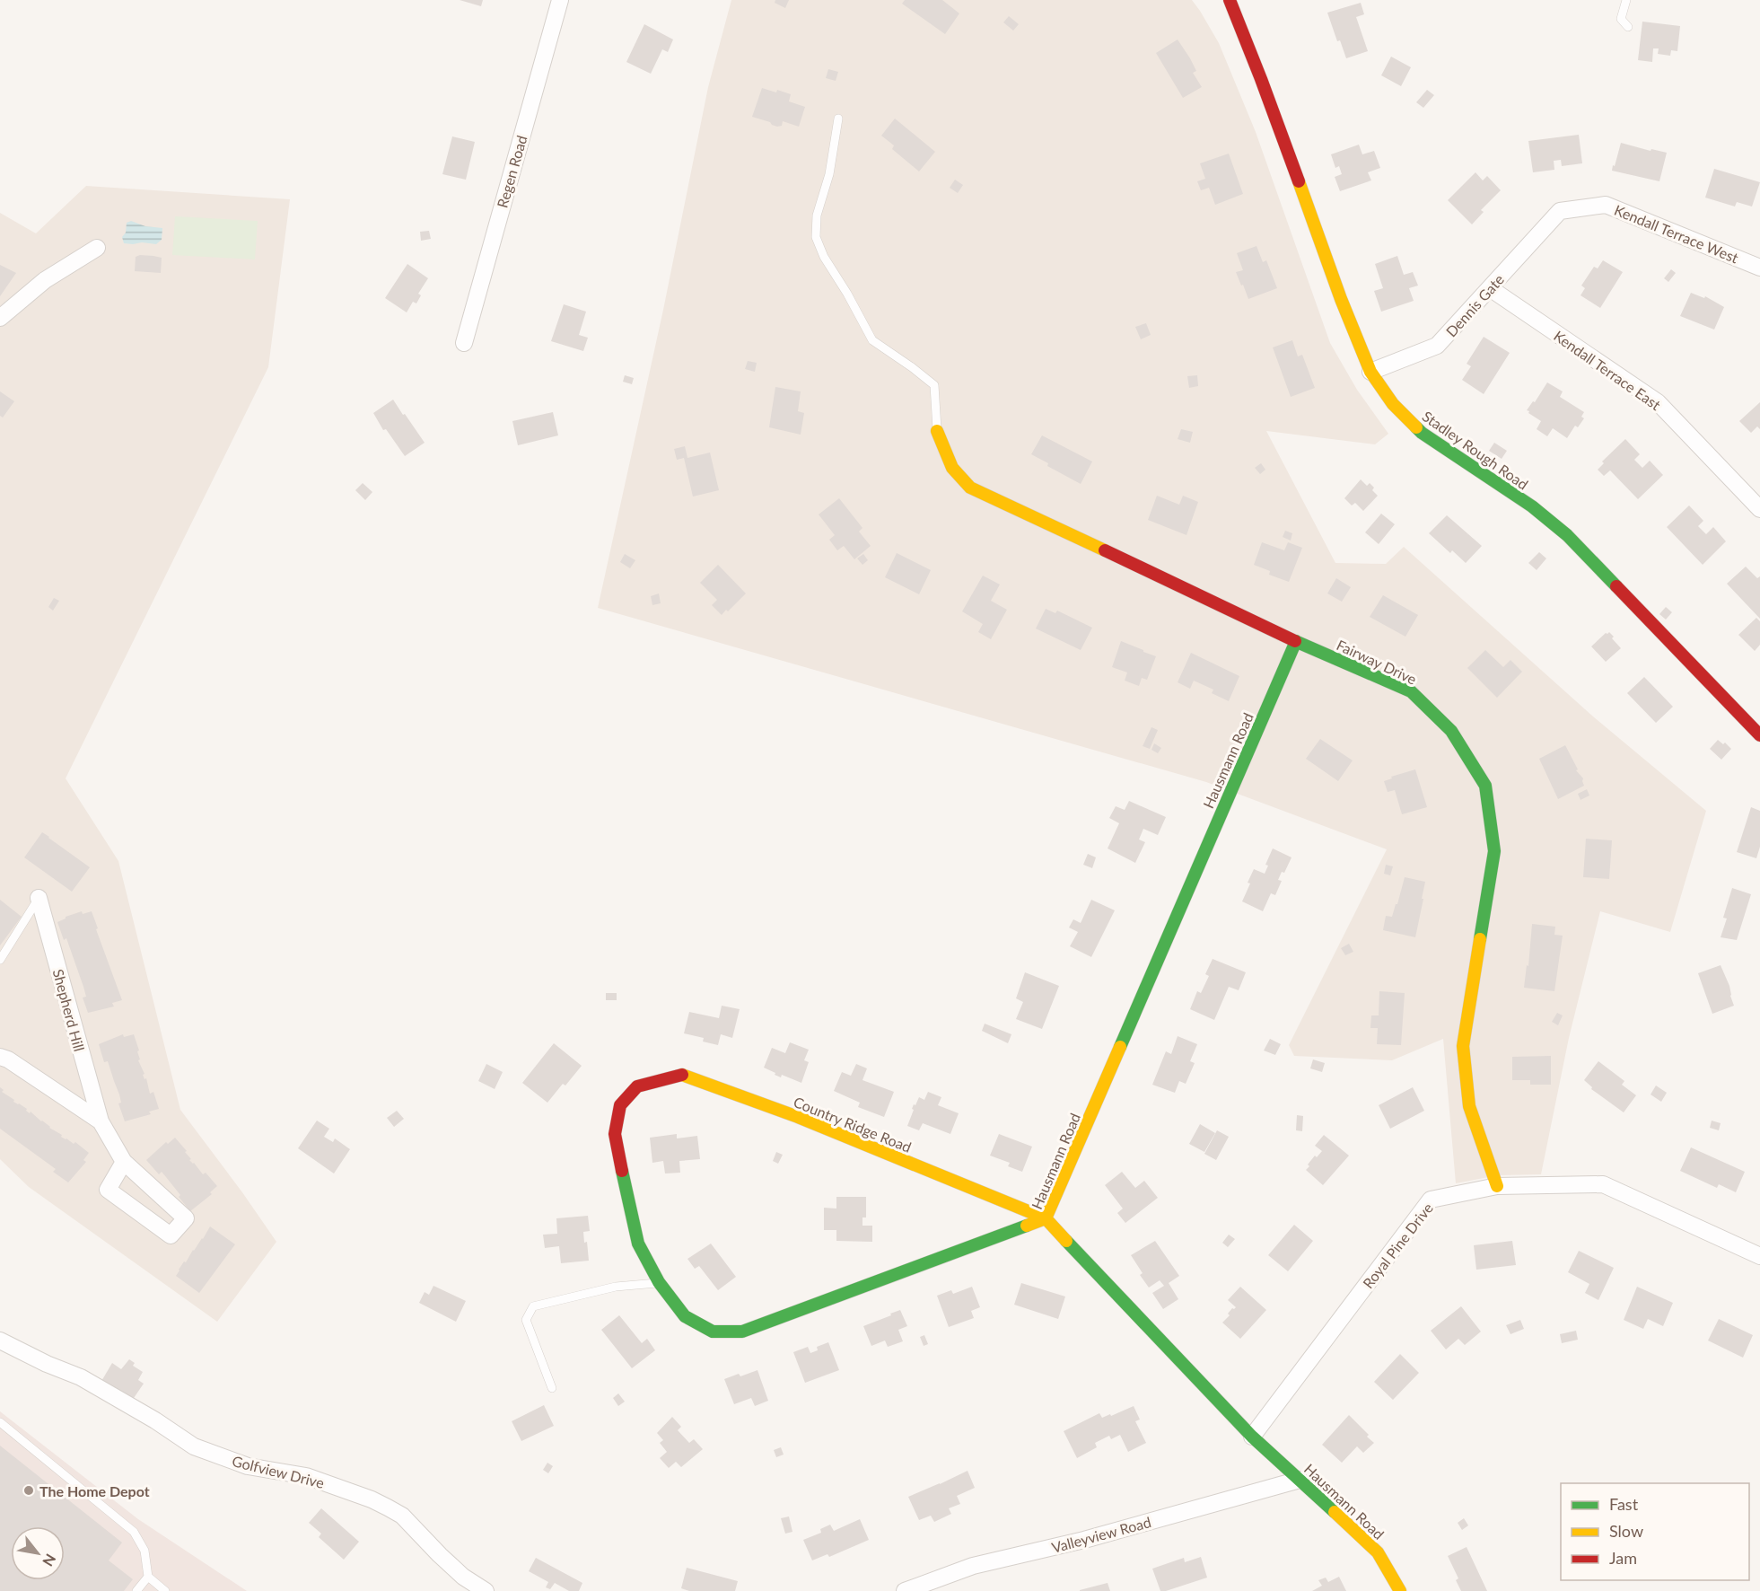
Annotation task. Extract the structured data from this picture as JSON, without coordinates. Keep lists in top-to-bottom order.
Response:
{
  "streets": {
    "street": [
      "Regen Road",
      "Kendall Terrace West",
      "Dennis Gate",
      "Kendall Terrace East",
      "Stadley Rough Road",
      "Fairway Drive",
      "Hausmann Road",
      "Shepherd Hill",
      "Country Ridge Road",
      "Royal Pine Drive",
      "Golfview Drive",
      "Valleyview Road"
    ]
  },
  "crossings": [
    ["Kendall Terrace West", "Dennis Gate"],
    ["Dennis Gate", "Kendall Terrace East"],
    ["Dennis Gate", "Stadley Rough Road"],
    ["Fairway Drive", "Hausmann Road"],
    ["Fairway Drive", "Royal Pine Drive"],
    ["Hausmann Road", "Country Ridge Road"],
    ["Hausmann Road", "Royal Pine Drive"],
    ["Hausmann Road", "Valleyview Road"]
  ],
  "places": ["The Home Depot"],
  "legend": ["Fast", "Slow", "Jam"],
  "north": "bottom right"
}
